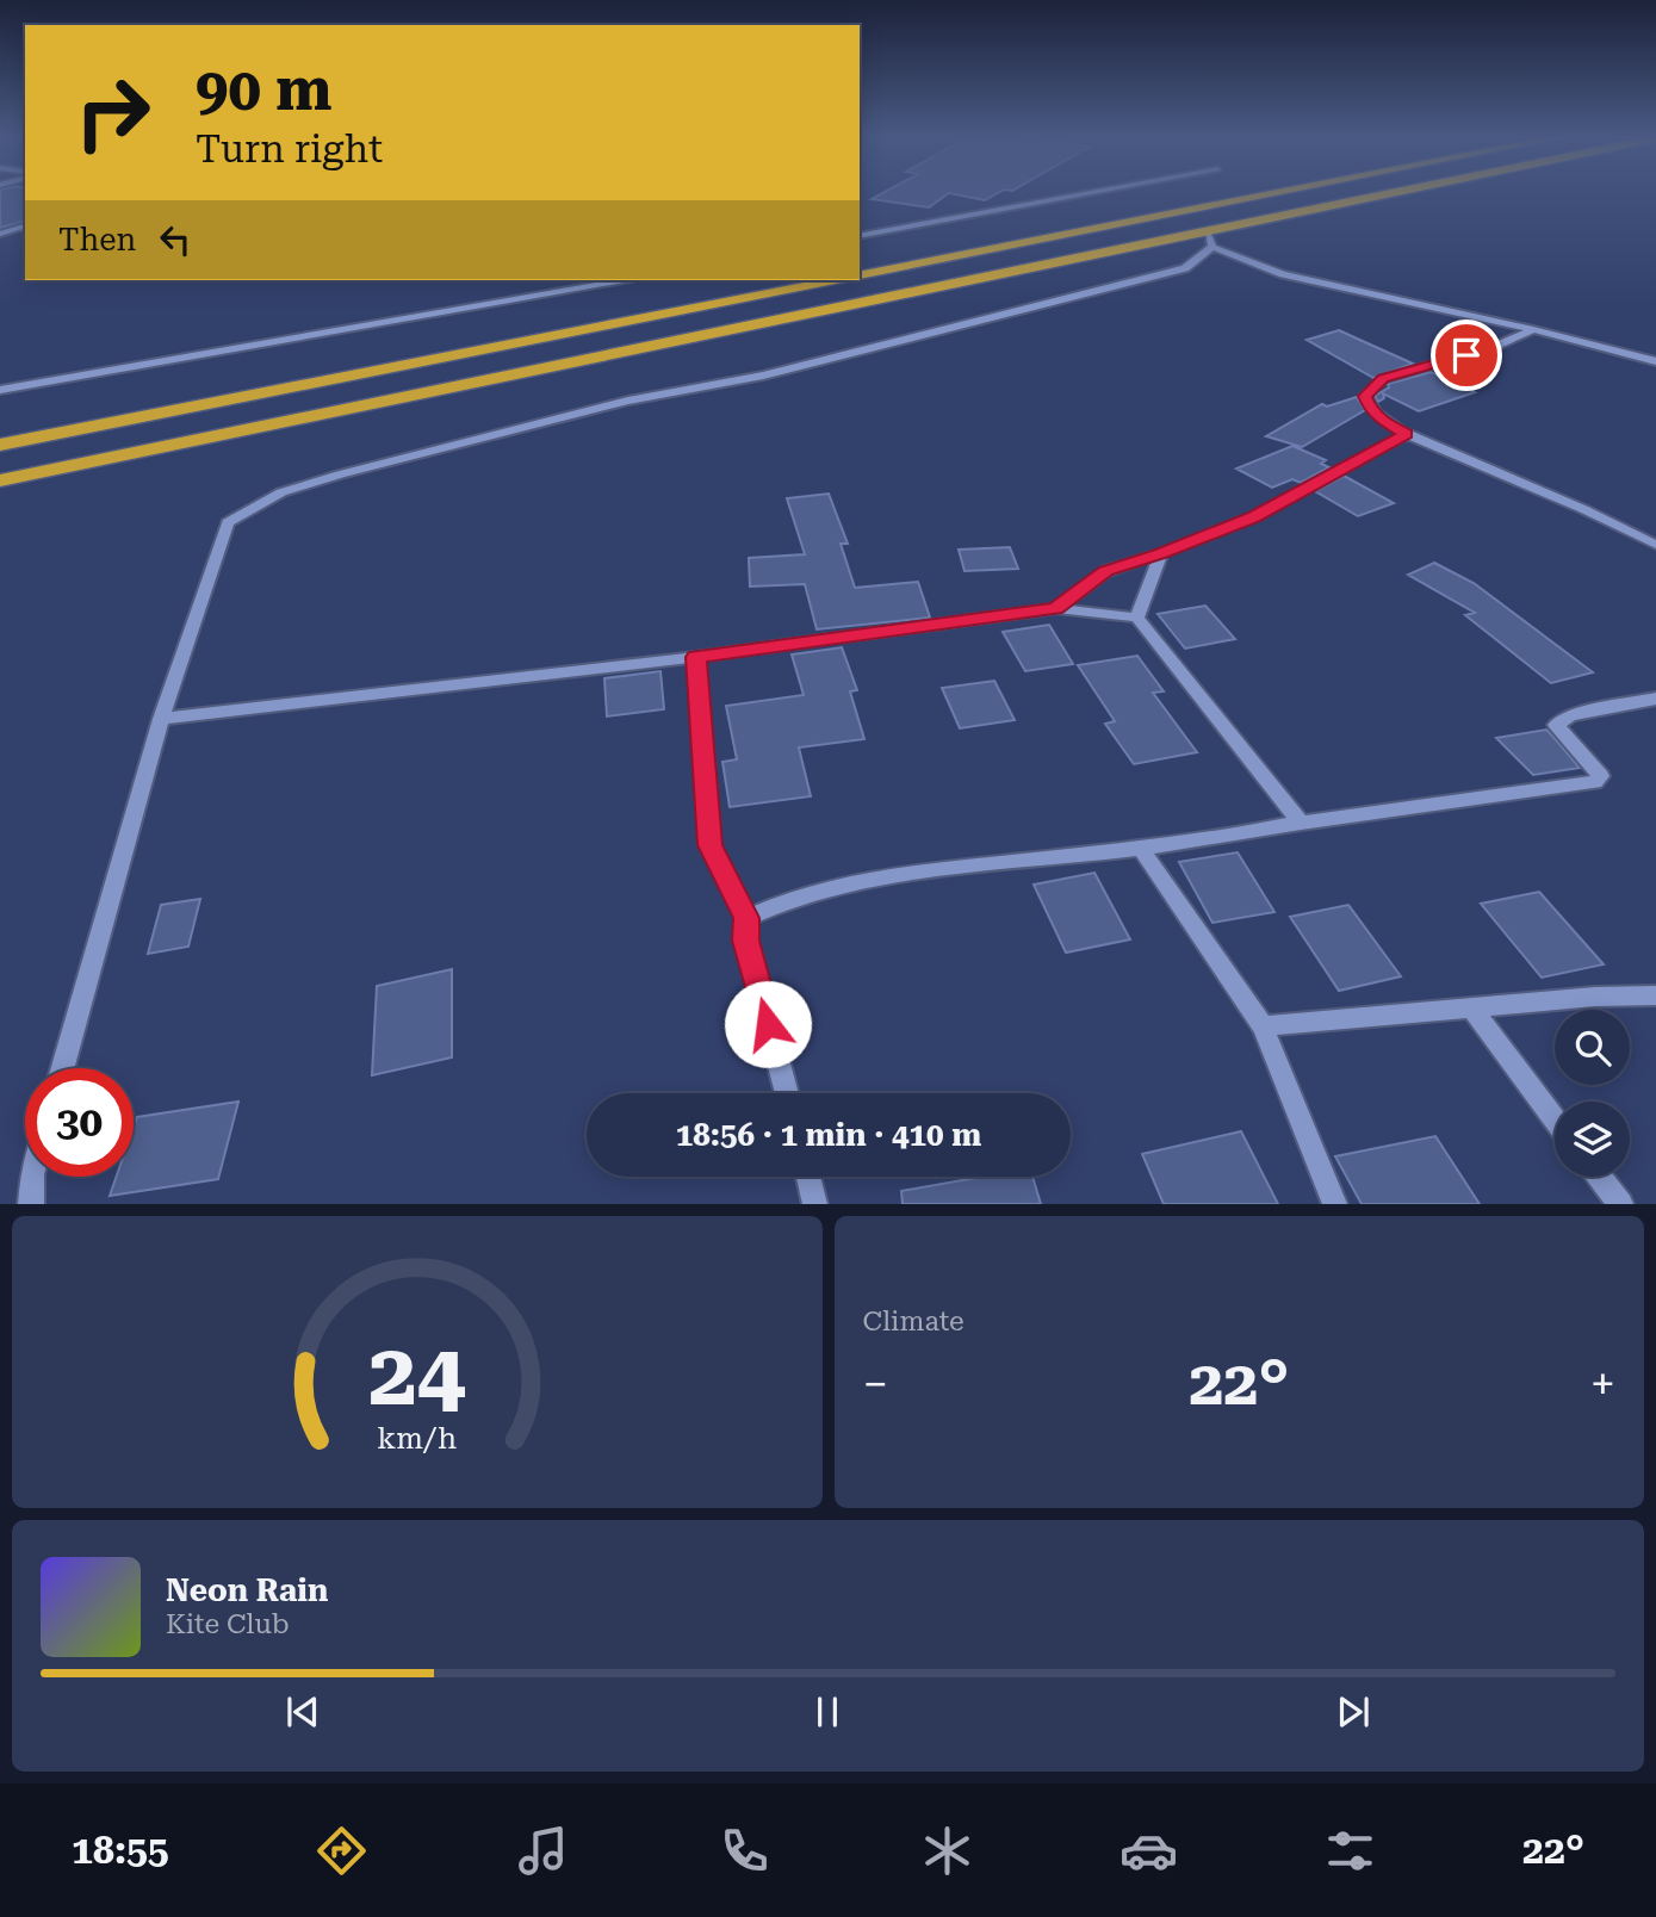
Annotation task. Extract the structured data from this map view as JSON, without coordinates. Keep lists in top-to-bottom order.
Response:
{
  "page": {
    "turn": ["90 m", "Turn right"],
    "then": "Then",
    "limit": "30",
    "trip": "18:56 · 1 min · 410 m",
    "tile": "Climate",
    "heat": ["−", "22°", "+"],
    "song": ["Neon Rain", "Kite Club"],
    "tabs": ["18:55", "22°"],
    "gauge": ["24", "km/h"]
  }
}
